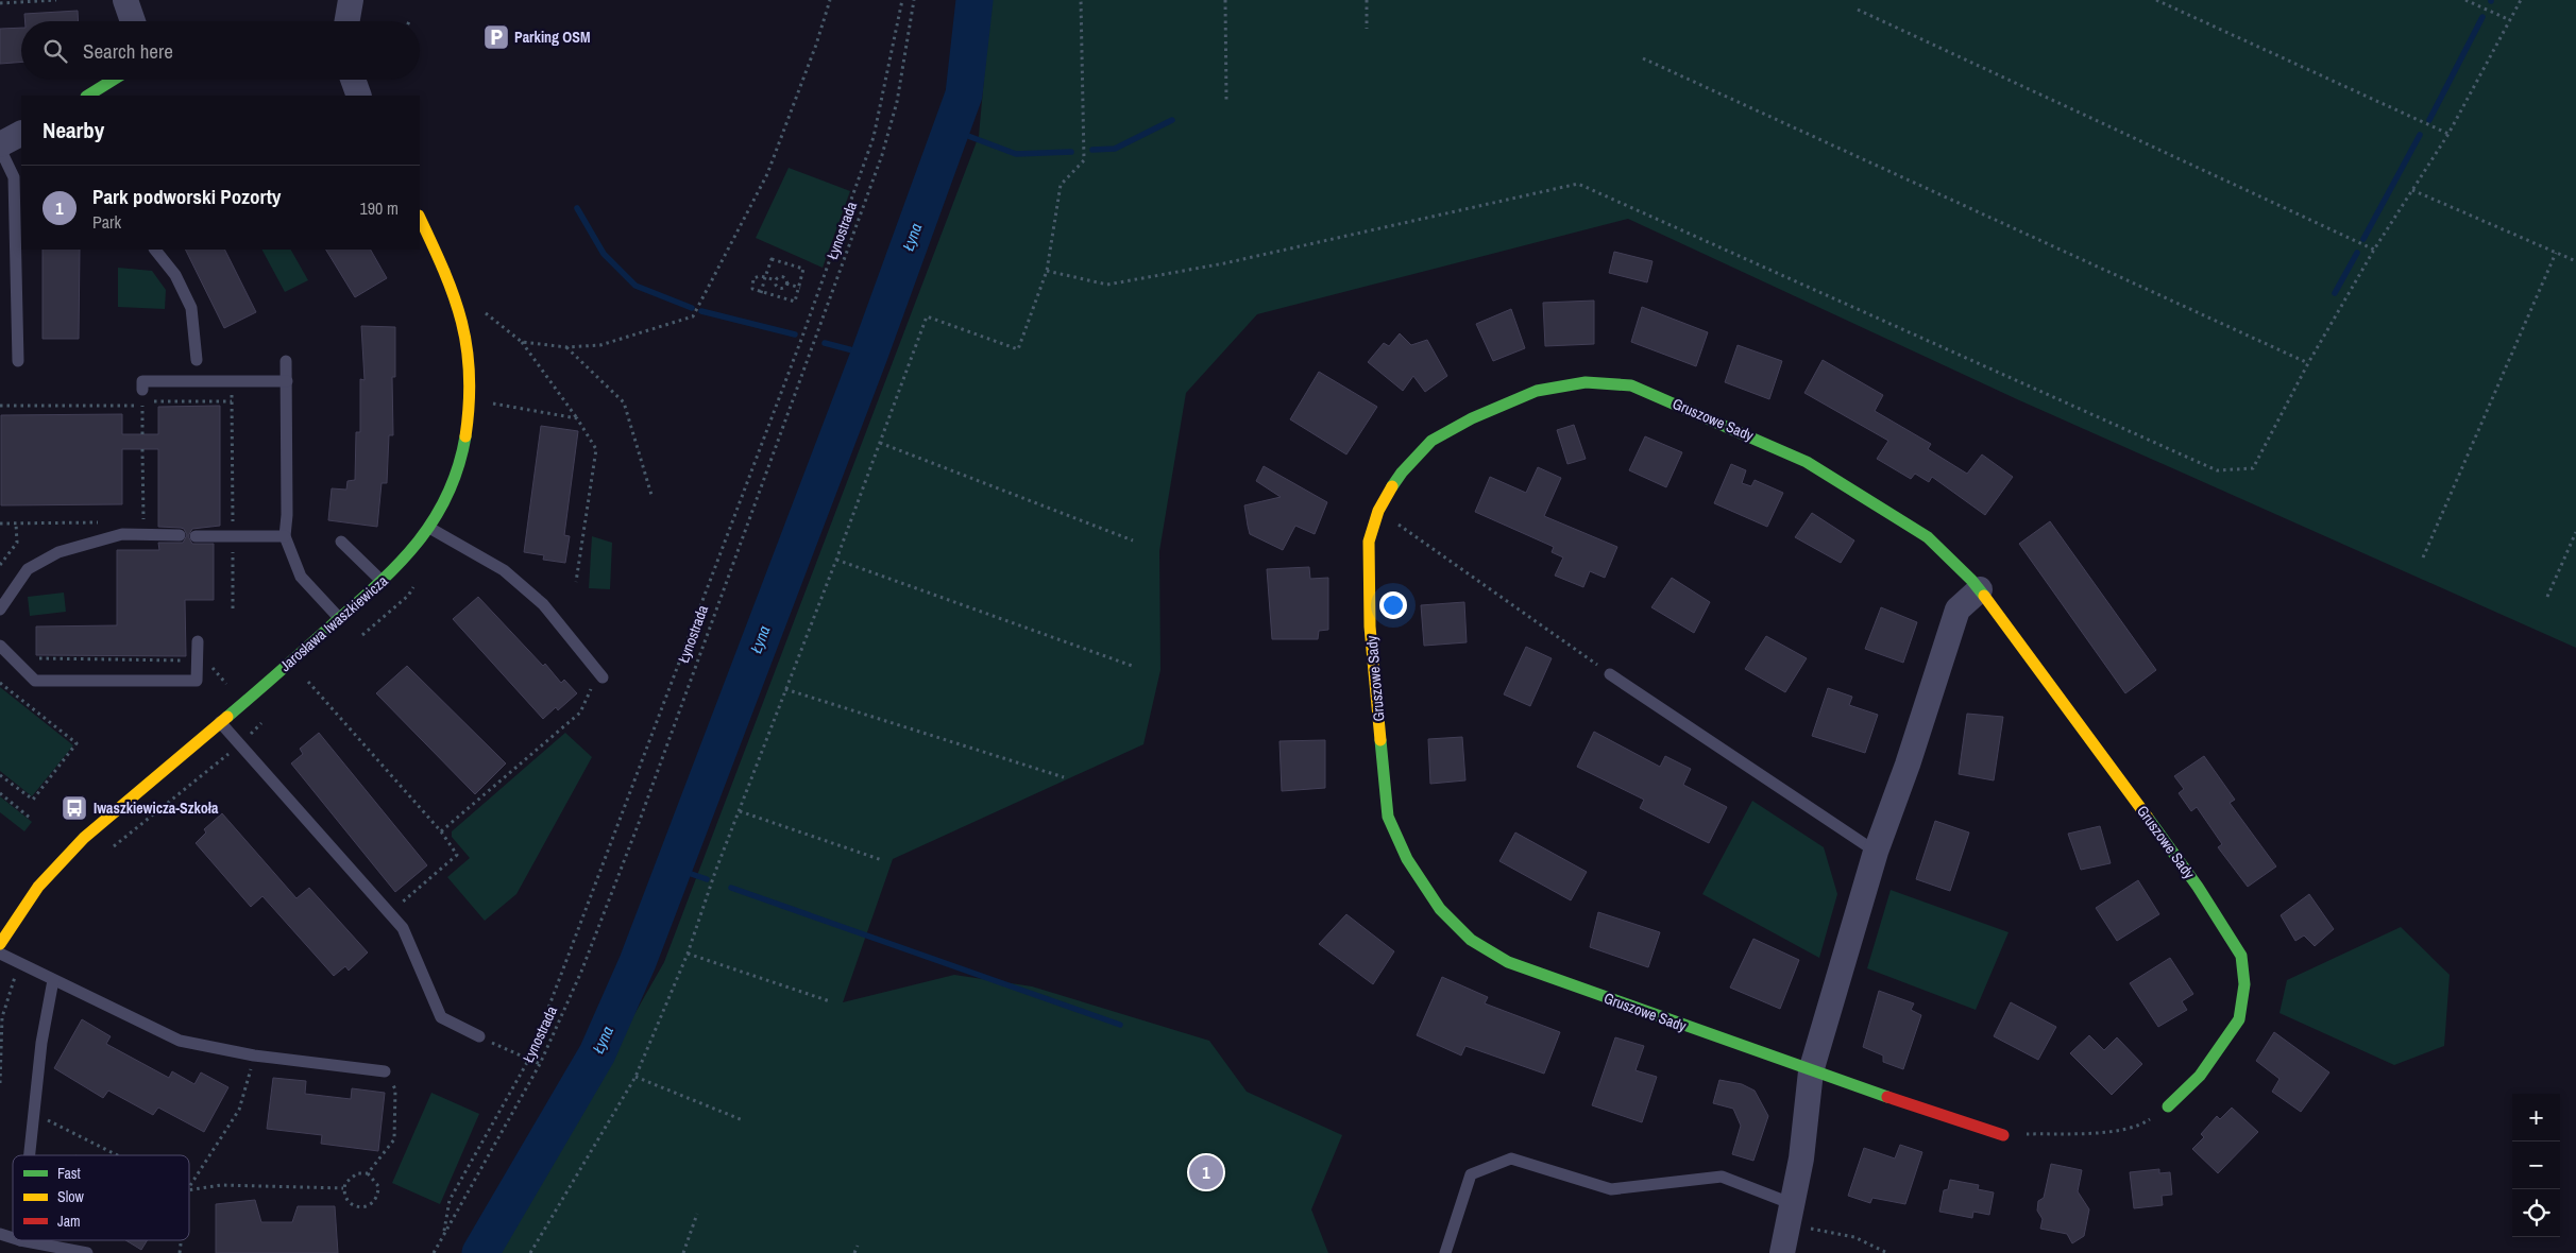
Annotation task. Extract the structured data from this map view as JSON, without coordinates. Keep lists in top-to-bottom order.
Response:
{
  "streets": {
    "street": ["Gruszowe Sady", "Jarosława Iwaszkiewicza"],
    "path": ["Łynostrada"]
  },
  "water": ["Łyna"],
  "places": {
    "parking": ["Parking OSM"],
    "bus stop": ["Iwaszkiewicza-Szkoła"]
  },
  "legend": ["Fast", "Slow", "Jam"],
  "page": {
    "search": "Search here",
    "heading": "Nearby",
    "list": [
      {
        "mark": "1",
        "name": "Park podworski Pozorty",
        "note": "Park",
        "value": "190 m"
      }
    ],
    "map_buttons": ["+", "−"],
    "pins": "1"
  }
}
